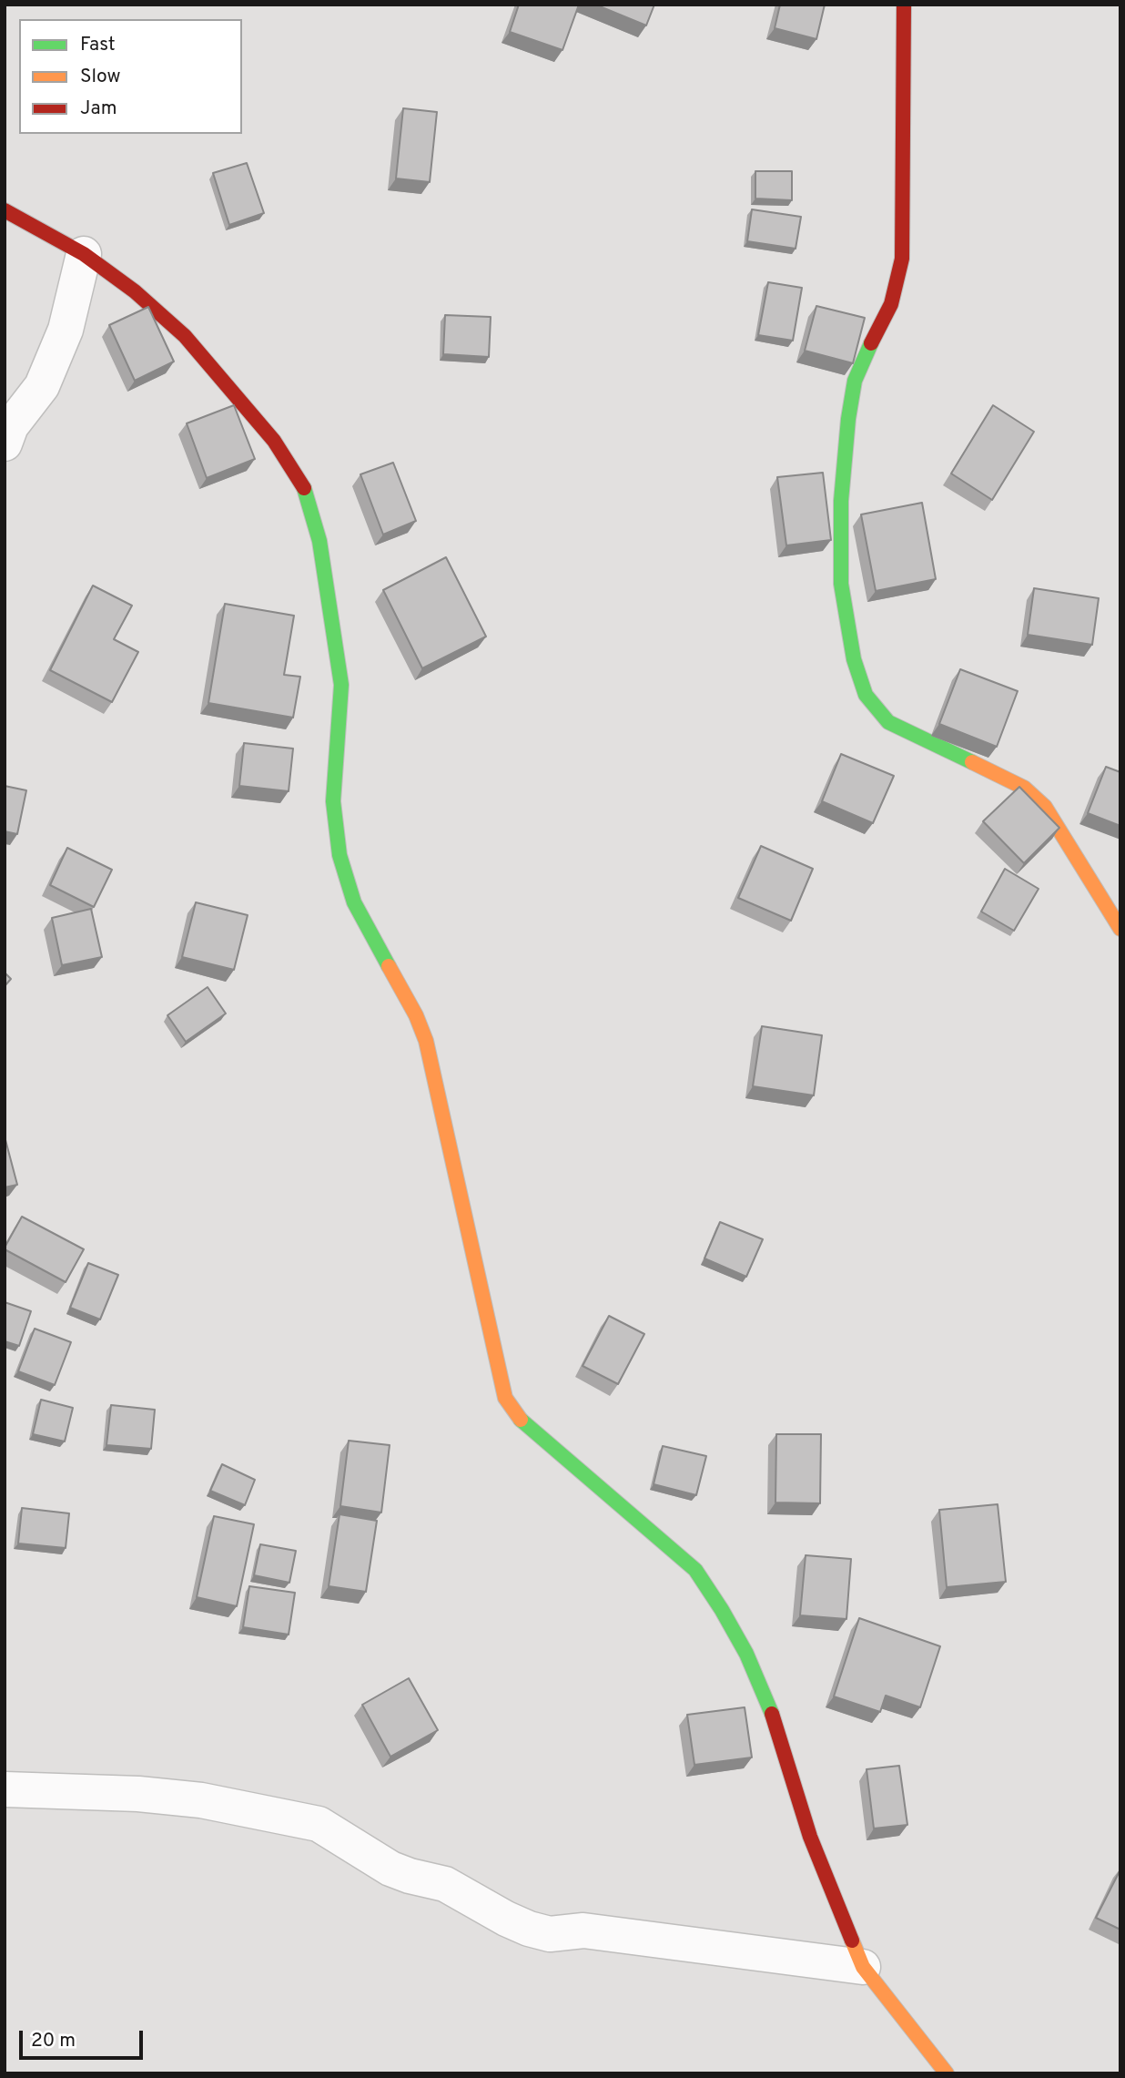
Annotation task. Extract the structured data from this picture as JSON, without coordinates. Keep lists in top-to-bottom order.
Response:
{
  "legend": ["Fast", "Slow", "Jam"],
  "scale_bar": "20 m"
}
